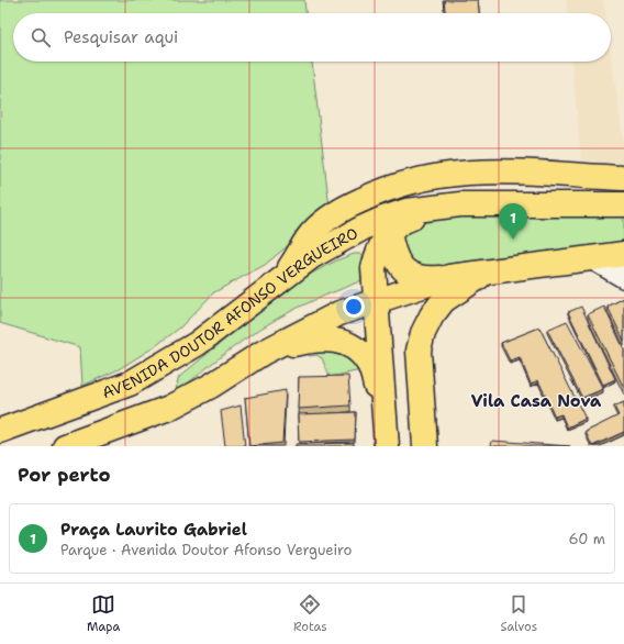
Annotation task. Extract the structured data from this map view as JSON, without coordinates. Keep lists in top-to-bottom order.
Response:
{
  "streets": {
    "main road": ["AVENIDA DOUTOR AFONSO VERGUEIRO"]
  },
  "districts": ["Vila Casa Nova"],
  "page": {
    "search": "Pesquisar aqui",
    "pins": "1",
    "heading": "Por perto",
    "list": [
      {
        "mark": "1",
        "name": "Praça Laurito Gabriel",
        "note": "Parque · Avenida Doutor Afonso Vergueiro",
        "value": "60 m"
      }
    ],
    "nav": ["Mapa", "Rotas", "Salvos"]
  }
}
